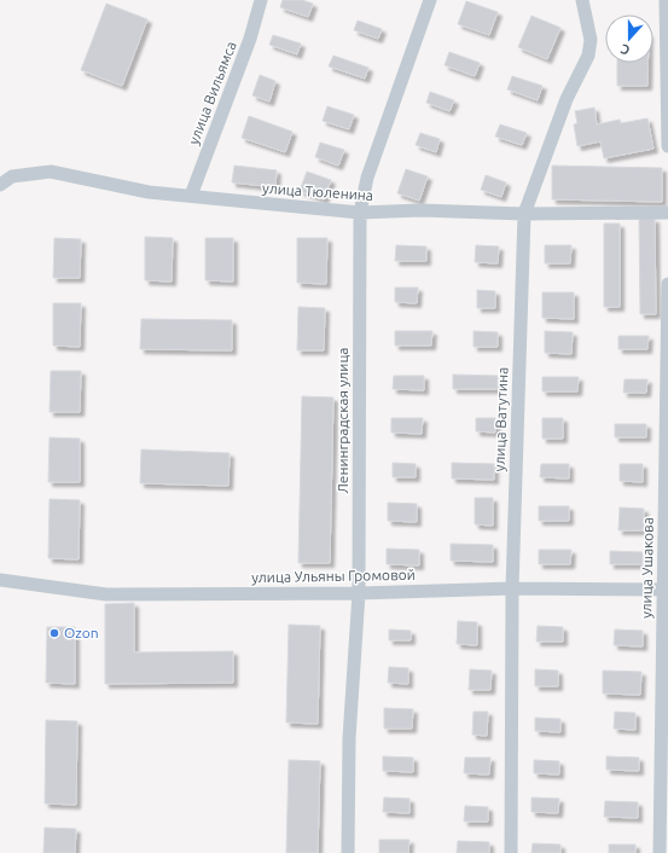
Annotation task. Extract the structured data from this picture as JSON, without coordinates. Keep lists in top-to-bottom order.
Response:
{
  "streets": {
    "street": [
      "улица Вильямса",
      "улица Тюленина",
      "улица Ватутина",
      "Ленинградская улица",
      "улица Ушакова",
      "улица Ульяны Громовой"
    ]
  },
  "crossings": [
    ["улица Вильямса", "улица Тюленина"],
    ["улица Тюленина", "улица Ватутина"],
    ["улица Тюленина", "Ленинградская улица"],
    ["улица Ватутина", "улица Ульяны Громовой"],
    ["Ленинградская улица", "улица Ульяны Громовой"],
    ["улица Ушакова", "улица Ульяны Громовой"]
  ],
  "places": ["Ozon"],
  "north": "bottom"
}
